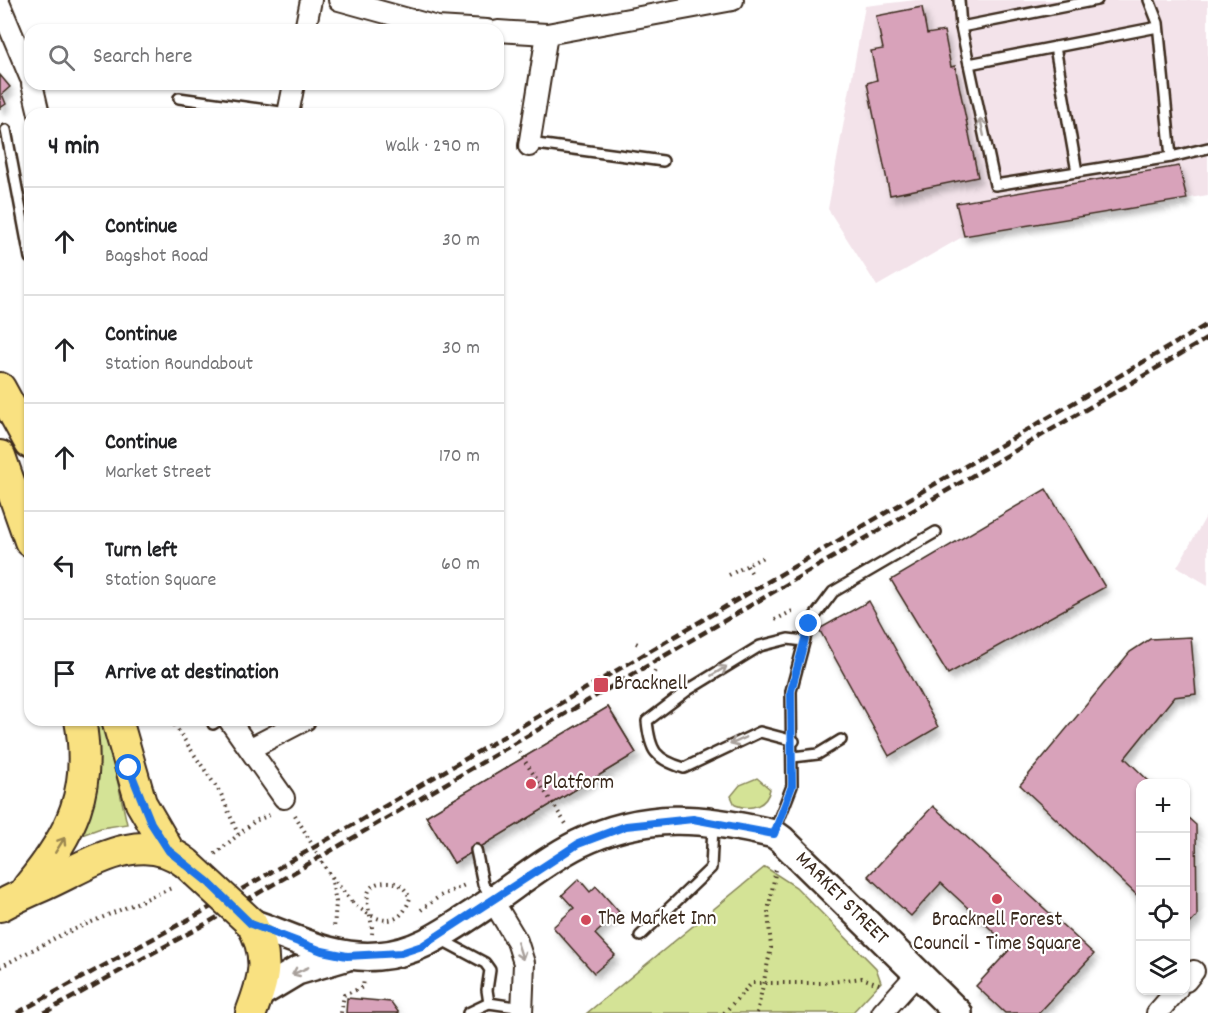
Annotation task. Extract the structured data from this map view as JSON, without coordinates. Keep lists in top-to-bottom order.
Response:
{
  "streets": {
    "street": ["MARKET STREET"]
  },
  "places": {
    "transit": ["Bracknell"],
    "other": ["Platform", "Bracknell Forest Council - Time Square", "The Market Inn"]
  },
  "page": {
    "search": "Search here",
    "heading": ["4 min", "Walk · 290 m"],
    "list": [
      ["Continue", "Bagshot Road", "30 m"],
      ["Continue", "Station Roundabout", "30 m"],
      ["Continue", "Market Street", "170 m"],
      ["Turn left", "Station Square", "60 m"],
      "Arrive at destination"
    ],
    "map_buttons": ["+", "−"]
  }
}
